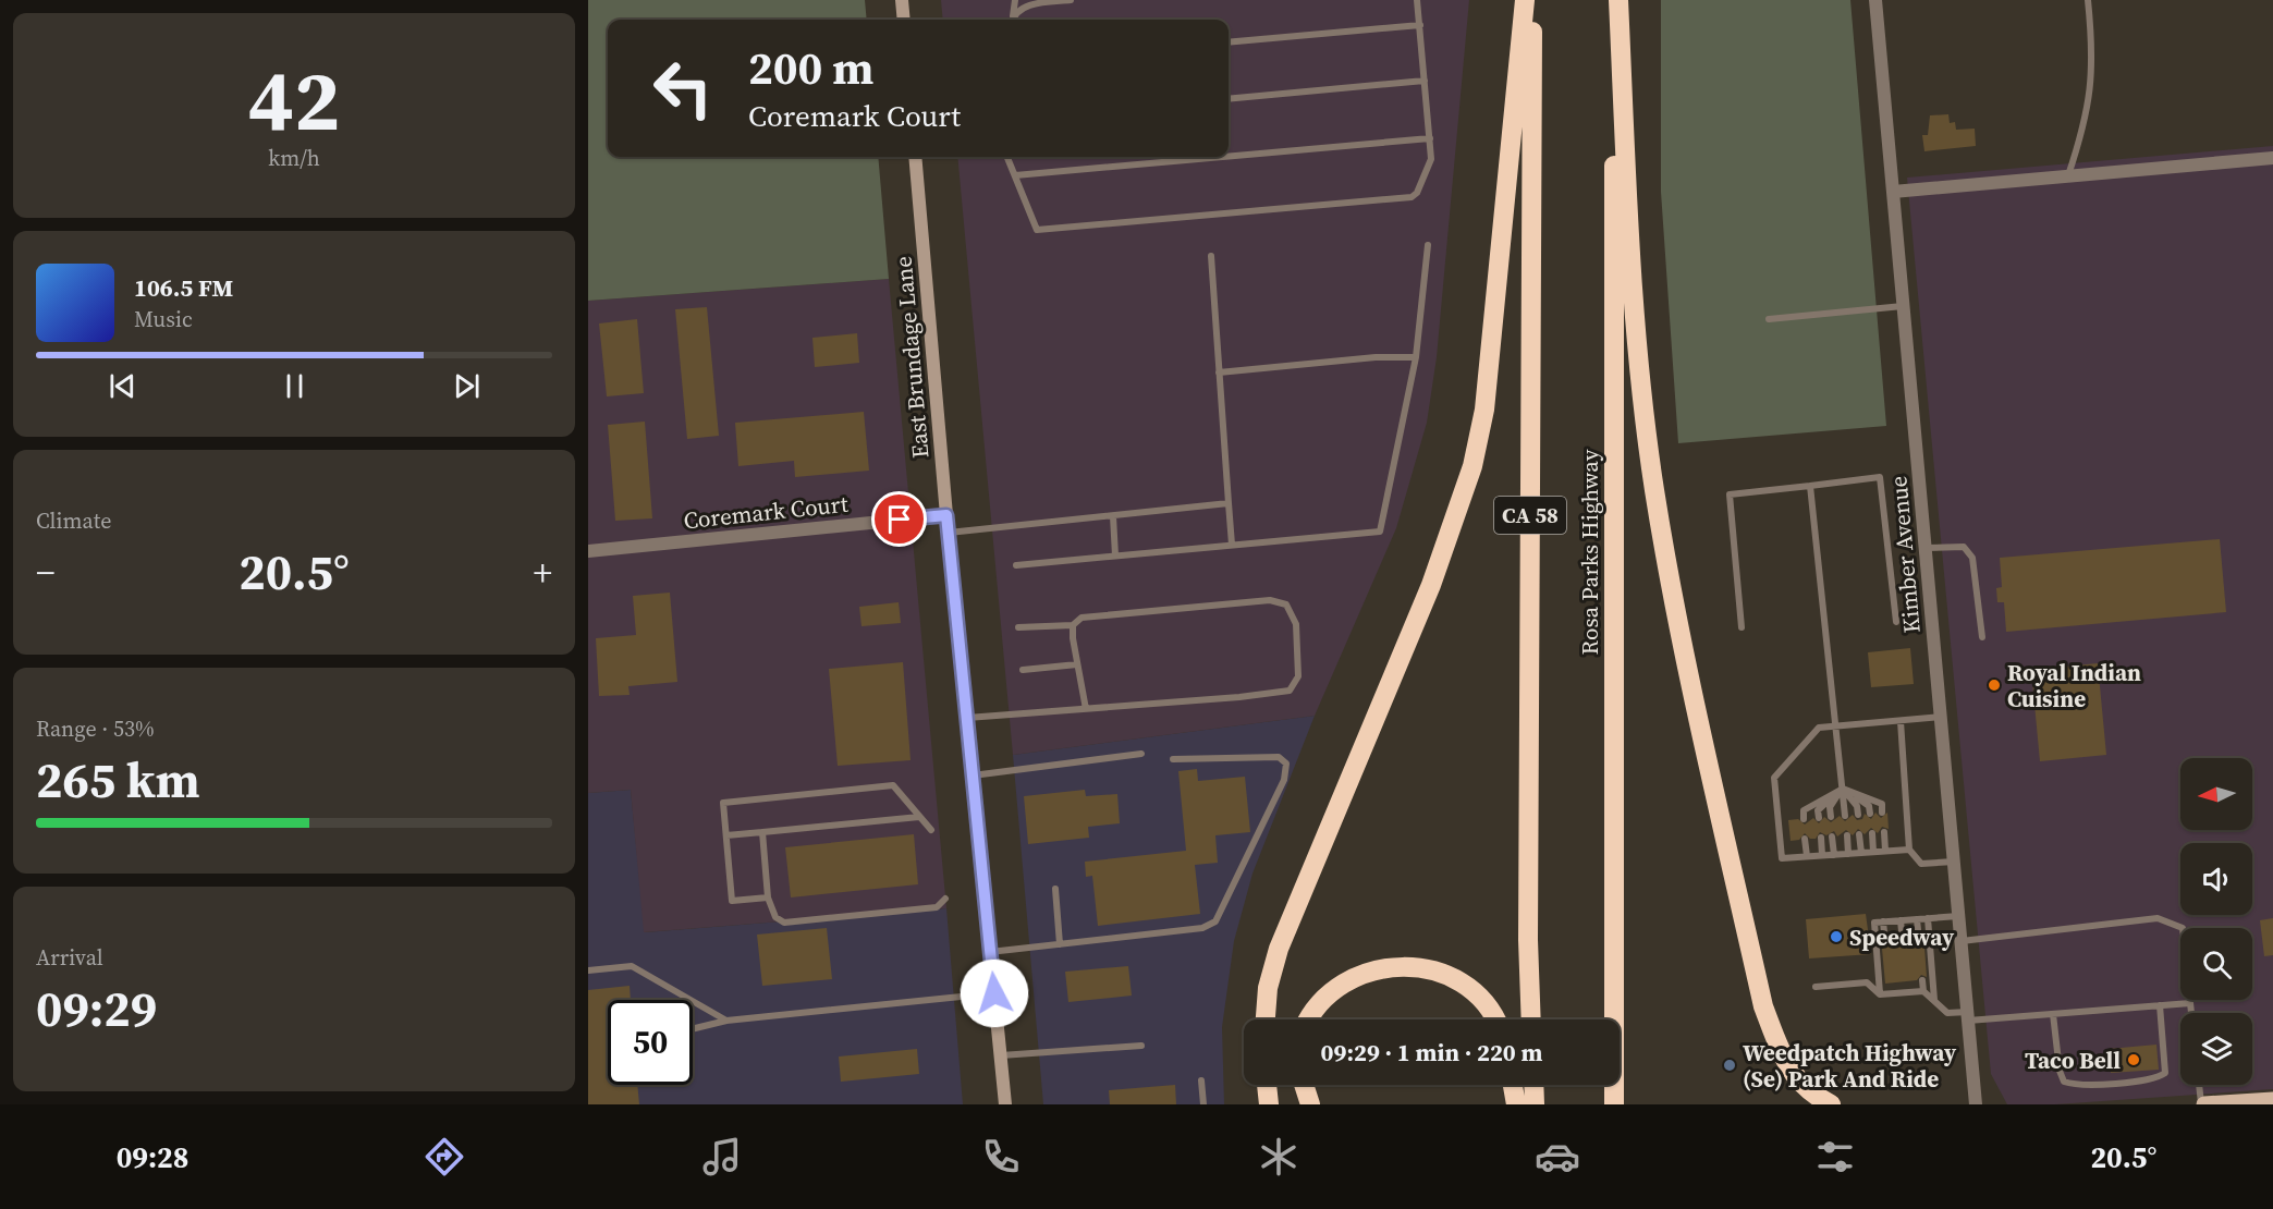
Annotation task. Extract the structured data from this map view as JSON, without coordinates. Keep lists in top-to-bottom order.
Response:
{
  "streets": {
    "highway": ["CA 58", "Rosa Parks Highway"],
    "main road": ["East Brundage Lane"],
    "street": ["Coremark Court", "Kimber Avenue"]
  },
  "crossings": [
    ["East Brundage Lane", "Coremark Court"]
  ],
  "places": [
    "Royal Indian Cuisine",
    "Speedway",
    "Taco Bell",
    "Weedpatch Highway (Se) Park And Ride"
  ],
  "north": "left",
  "page": {
    "tile": [
      ["42", "km/h"],
      "Climate",
      ["Range · 53%", "265 km"],
      ["Arrival", "09:29"]
    ],
    "turn": ["200 m", "Coremark Court"],
    "song": ["106.5 FM", "Music"],
    "heat": ["−", "20.5°", "+"],
    "limit": "50",
    "trip": "09:29 · 1 min · 220 m",
    "tabs": ["09:28", "20.5°"]
  }
}
